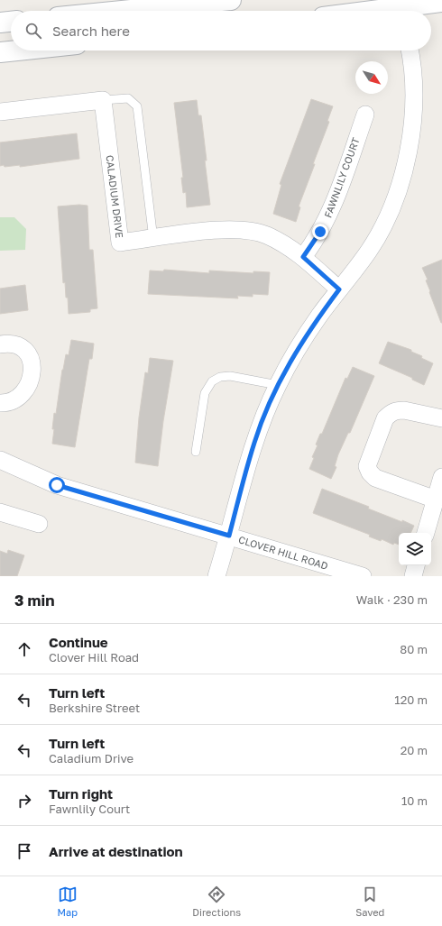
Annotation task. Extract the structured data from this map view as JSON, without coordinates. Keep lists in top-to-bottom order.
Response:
{
  "streets": {
    "street": ["FAWNLILY COURT", "CALADIUM DRIVE", "CLOVER HILL ROAD"]
  },
  "crossings": [
    ["FAWNLILY COURT", "CALADIUM DRIVE"]
  ],
  "north": "bottom right",
  "page": {
    "search": "Search here",
    "heading": ["3 min", "Walk · 230 m"],
    "list": [
      ["Continue", "Clover Hill Road", "80 m"],
      ["Turn left", "Berkshire Street", "120 m"],
      ["Turn left", "Caladium Drive", "20 m"],
      ["Turn right", "Fawnlily Court", "10 m"],
      "Arrive at destination"
    ],
    "nav": ["Map", "Directions", "Saved"]
  }
}
